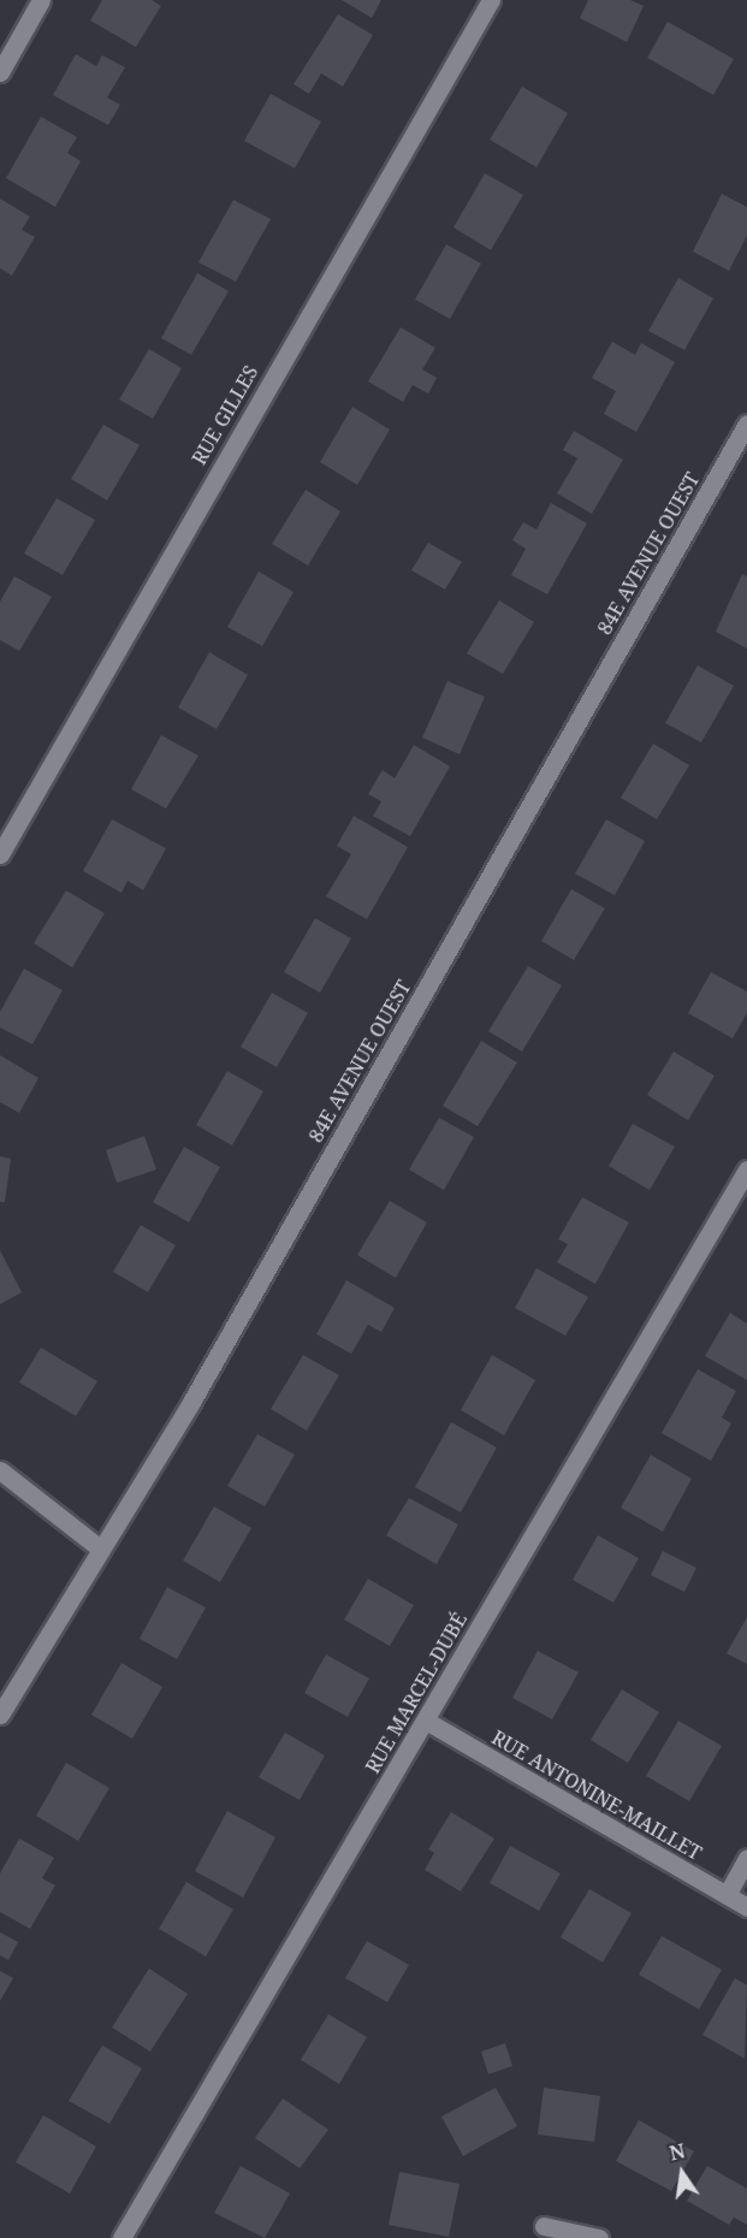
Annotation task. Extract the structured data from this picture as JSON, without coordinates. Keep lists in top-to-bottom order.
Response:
{
  "streets": {
    "street": [
      "RUE GILLES",
      "84E AVENUE OUEST",
      "RUE MARCEL-DUBÉ",
      "RUE ANTONINE-MAILLET"
    ]
  },
  "crossings": [
    ["RUE MARCEL-DUBÉ", "RUE ANTONINE-MAILLET"]
  ],
  "north": "top"
}
